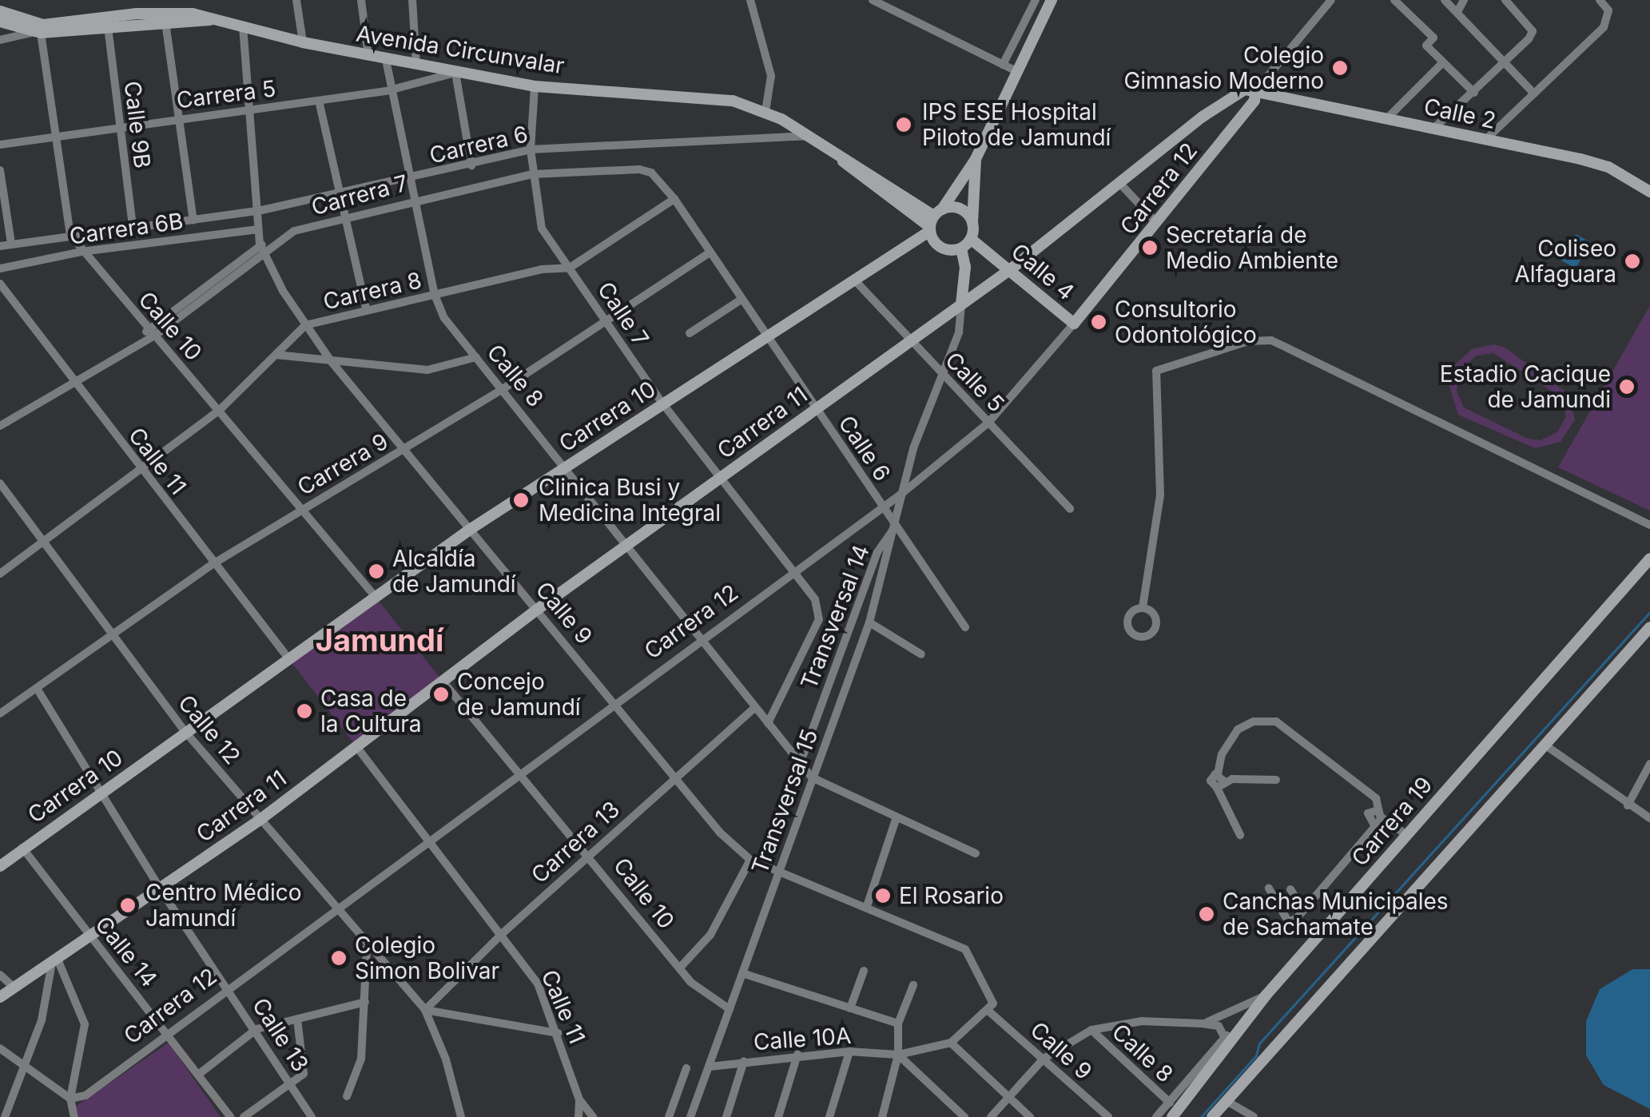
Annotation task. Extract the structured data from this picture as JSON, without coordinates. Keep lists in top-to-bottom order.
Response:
{
  "streets": {
    "main road": [
      "Avenida Circunvalar",
      "Calle 2",
      "Carrera 12",
      "Calle 4",
      "Carrera 10",
      "Carrera 11",
      "Carrera 19"
    ],
    "street": [
      "Carrera 5",
      "Calle 9B",
      "Carrera 6",
      "Carrera 7",
      "Carrera 6B",
      "Carrera 8",
      "Calle 7",
      "Calle 10",
      "Calle 8",
      "Calle 5",
      "Calle 6",
      "Calle 11",
      "Carrera 9",
      "Calle 9",
      "Transversal 14",
      "Calle 12",
      "Transversal 15",
      "Carrera 13",
      "Calle 14",
      "Calle 13",
      "Calle 10A"
    ]
  },
  "crossings": [
    ["Avenida Circunvalar", "Carrera 5"],
    ["Avenida Circunvalar", "Calle 9B"],
    ["Avenida Circunvalar", "Carrera 6"],
    ["Avenida Circunvalar", "Calle 4"],
    ["Avenida Circunvalar", "Calle 7"],
    ["Avenida Circunvalar", "Calle 10"],
    ["Avenida Circunvalar", "Calle 8"],
    ["Avenida Circunvalar", "Carrera 10"],
    ["Avenida Circunvalar", "Calle 9"],
    ["Carrera 5", "Calle 9B"],
    ["Carrera 5", "Calle 10"],
    ["Carrera 5", "Calle 8"],
    ["Carrera 5", "Calle 9"],
    ["Calle 2", "Carrera 12"],
    ["Calle 2", "Carrera 11"],
    ["Calle 9B", "Carrera 6"],
    ["Carrera 6", "Calle 7"],
    ["Carrera 6", "Calle 10"],
    ["Carrera 6", "Calle 8"],
    ["Carrera 6", "Calle 9"],
    ["Carrera 12", "Calle 4"],
    ["Carrera 12", "Calle 7"],
    ["Carrera 12", "Calle 10"],
    ["Carrera 12", "Calle 8"],
    ["Carrera 12", "Calle 5"],
    ["Carrera 12", "Carrera 11"],
    ["Carrera 12", "Calle 6"],
    ["Carrera 12", "Calle 11"],
    ["Carrera 12", "Calle 9"],
    ["Carrera 12", "Calle 12"],
    ["Carrera 12", "Transversal 15"],
    ["Carrera 12", "Calle 14"],
    ["Carrera 12", "Calle 13"],
    ["Carrera 7", "Calle 7"],
    ["Carrera 7", "Calle 10"],
    ["Carrera 7", "Calle 8"],
    ["Carrera 7", "Calle 6"],
    ["Carrera 7", "Calle 11"],
    ["Carrera 7", "Calle 9"],
    ["Carrera 6B", "Calle 10"],
    ["Carrera 6B", "Calle 9"],
    ["Calle 4", "Carrera 10"],
    ["Calle 4", "Carrera 11"],
    ["Carrera 8", "Calle 7"],
    ["Carrera 8", "Calle 10"],
    ["Carrera 8", "Calle 8"],
    ["Carrera 8", "Calle 6"],
    ["Carrera 8", "Calle 11"],
    ["Carrera 8", "Calle 9"],
    ["Carrera 8", "Calle 12"],
    ["Calle 7", "Calle 8"],
    ["Calle 7", "Carrera 10"],
    ["Calle 7", "Carrera 11"],
    ["Calle 7", "Carrera 9"],
    ["Calle 10", "Carrera 10"],
    ["Calle 10", "Carrera 11"],
    ["Calle 10", "Carrera 9"],
    ["Calle 10", "Transversal 15"],
    ["Calle 10", "Carrera 13"],
    ["Calle 8", "Carrera 10"],
    ["Calle 8", "Carrera 11"],
    ["Calle 8", "Carrera 9"],
    ["Calle 8", "Transversal 14"],
    ["Calle 8", "Transversal 15"],
    ["Calle 8", "Carrera 19"],
    ["Calle 8", "Carrera 13"],
    ["Calle 5", "Carrera 10"],
    ["Calle 5", "Carrera 11"],
    ["Carrera 10", "Calle 6"],
    ["Carrera 10", "Calle 11"],
    ["Carrera 10", "Calle 9"],
    ["Carrera 10", "Calle 12"],
    ["Carrera 10", "Calle 14"],
    ["Carrera 10", "Calle 13"],
    ["Carrera 11", "Calle 6"],
    ["Carrera 11", "Calle 11"],
    ["Carrera 11", "Calle 9"],
    ["Carrera 11", "Calle 12"],
    ["Carrera 11", "Calle 14"],
    ["Carrera 11", "Calle 13"],
    ["Calle 6", "Carrera 9"],
    ["Calle 6", "Transversal 14"],
    ["Calle 6", "Transversal 15"],
    ["Calle 11", "Carrera 9"],
    ["Calle 11", "Carrera 13"],
    ["Carrera 9", "Calle 9"],
    ["Carrera 9", "Calle 12"],
    ["Carrera 9", "Calle 13"],
    ["Calle 9", "Transversal 15"],
    ["Calle 9", "Carrera 13"],
    ["Transversal 14", "Transversal 15"],
    ["Calle 12", "Carrera 13"],
    ["Transversal 15", "Calle 10A"]
  ],
  "districts": ["Jamundí"],
  "places": [
    "Colegio Gimnasio Moderno",
    "IPS ESE Hospital Piloto de Jamundí",
    "Secretaría de Medio Ambiente",
    "Coliseo Alfaguara",
    "Consultorio Odontológico",
    "Estadio Cacique de Jamundi",
    "Clinica Busi y Medicina Integral",
    "Alcaldía de Jamundí",
    "Concejo de Jamundí",
    "Casa de la Cultura",
    "El Rosario",
    "Centro Médico Jamundí",
    "Canchas Municipales de Sachamate",
    "Colegio Simon Bolivar"
  ]
}
